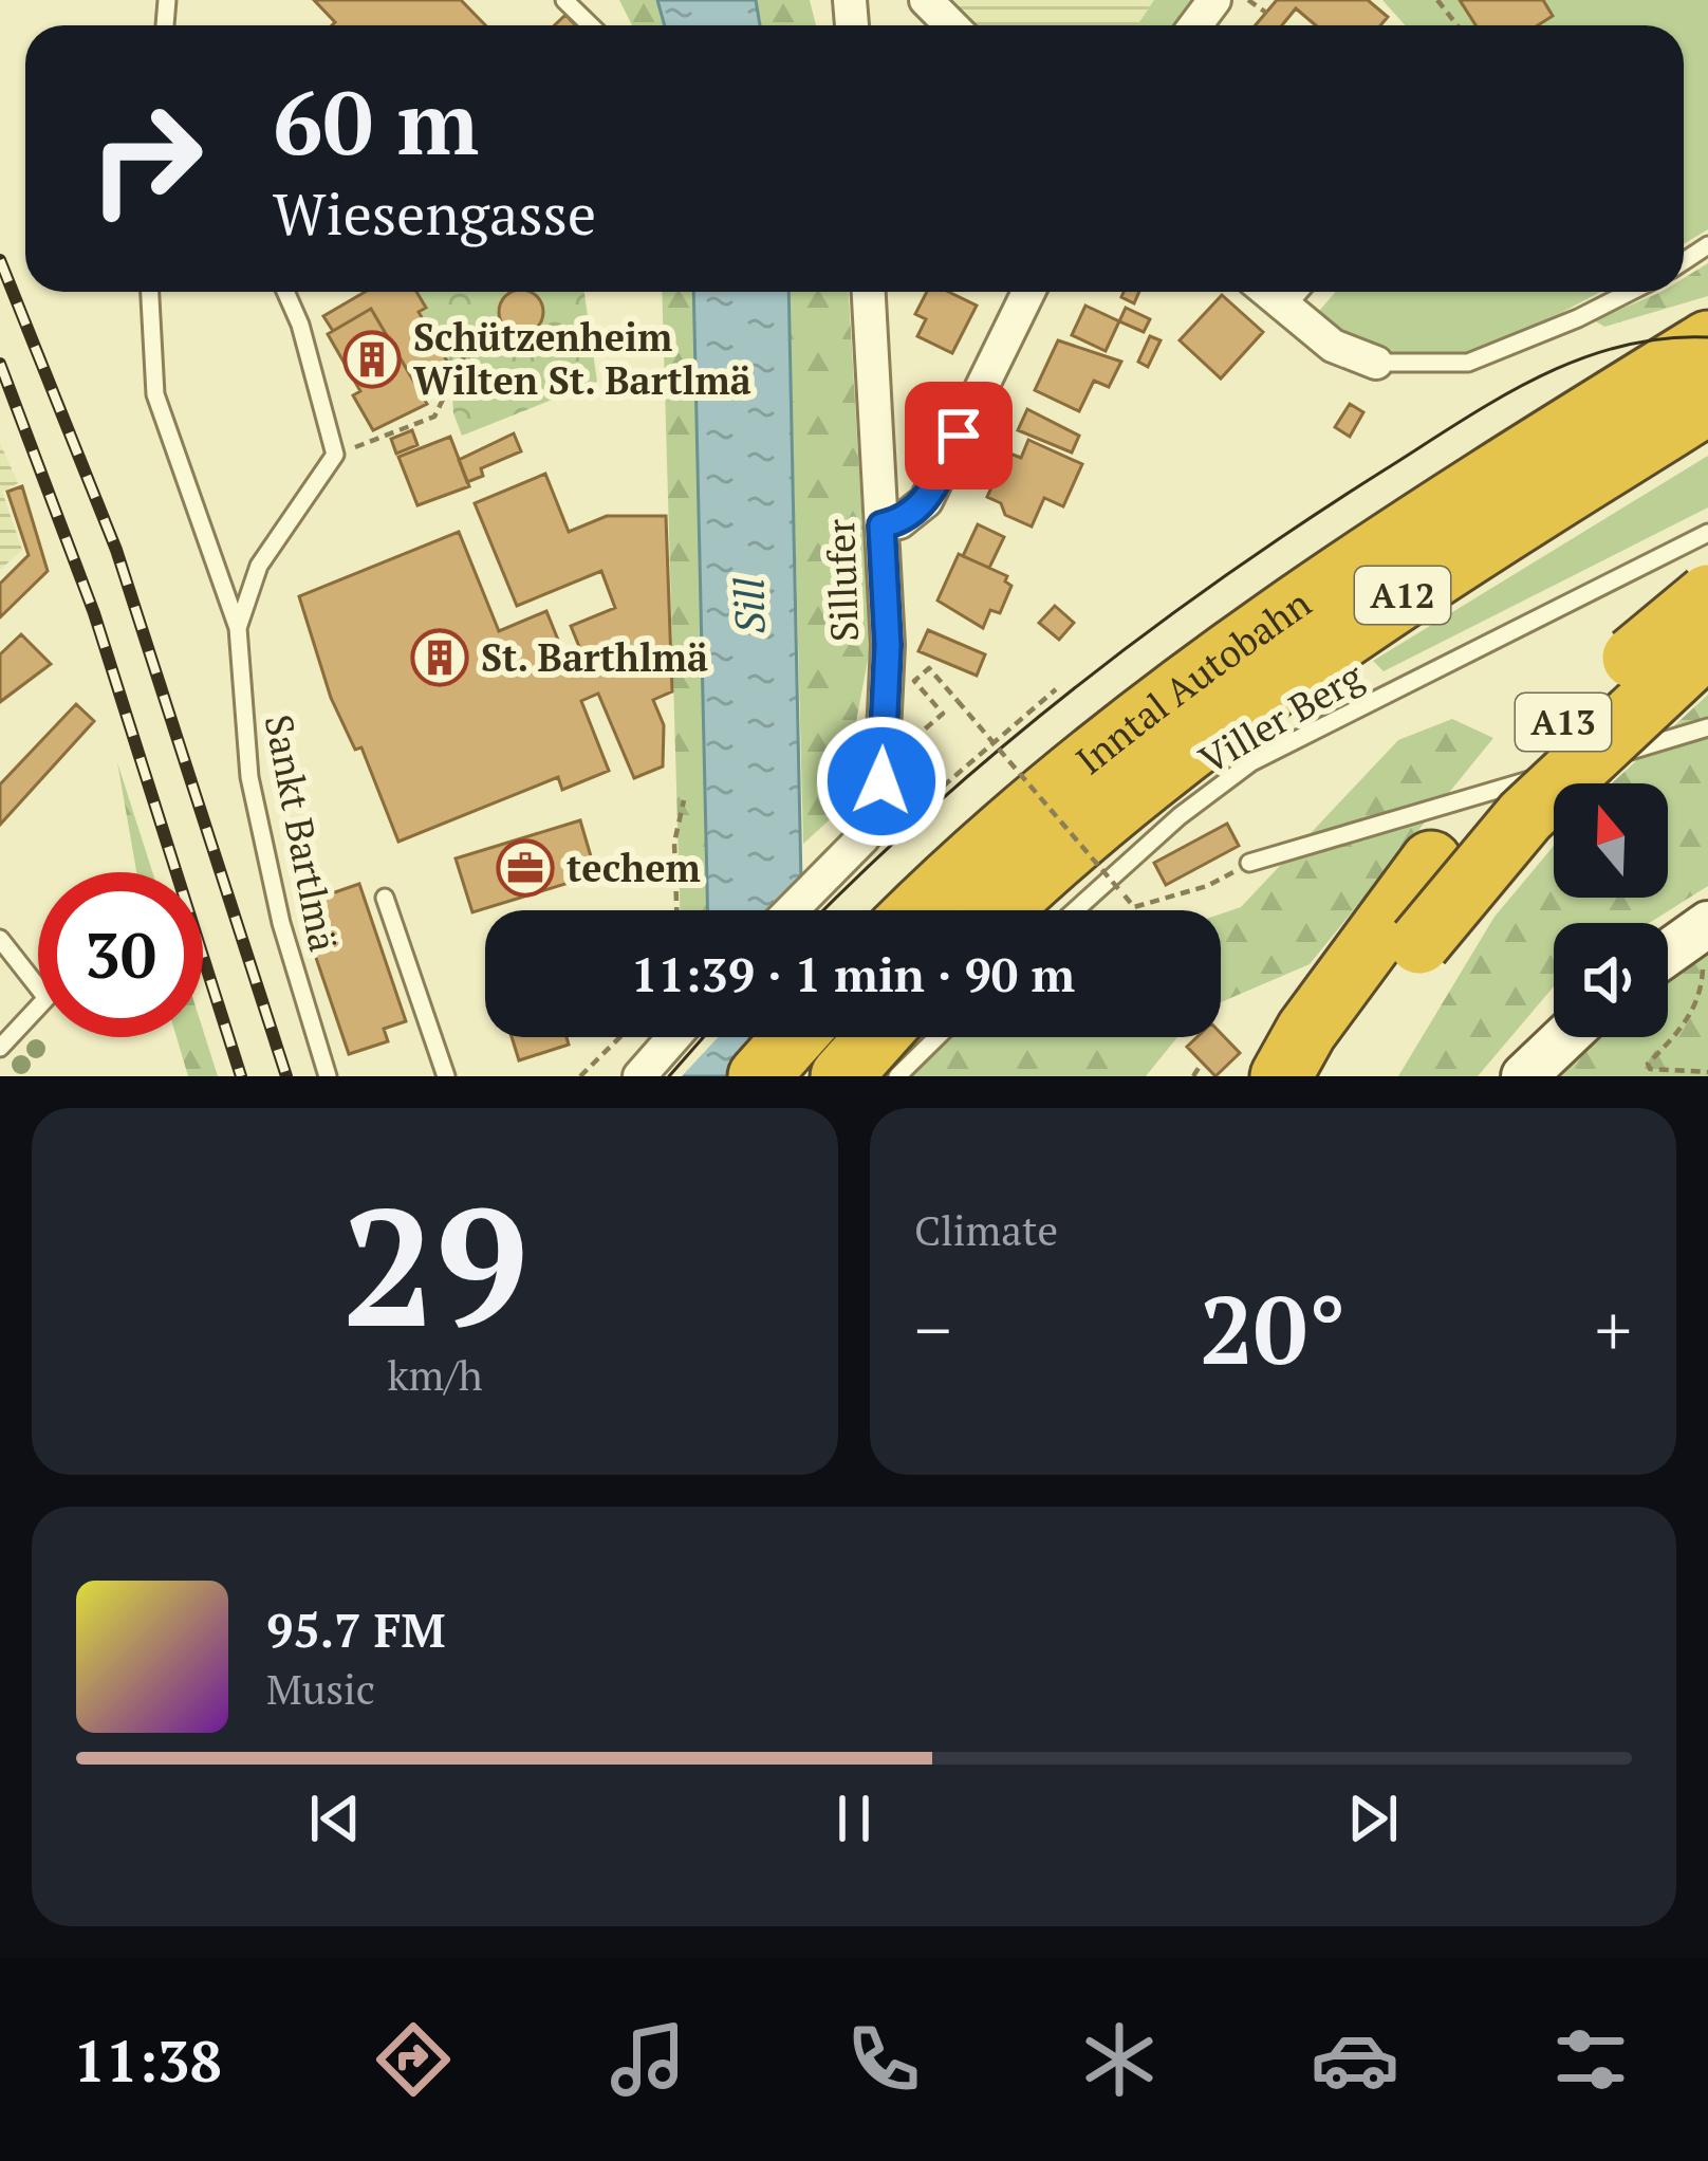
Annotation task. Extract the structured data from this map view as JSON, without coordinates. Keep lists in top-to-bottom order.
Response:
{
  "streets": {
    "highway": ["A12", "Inntal Autobahn", "A13"],
    "street": ["Sillufer"],
    "lane": ["Viller Berg", "Sankt Bartlmä"]
  },
  "water": ["Sill"],
  "places": {
    "building": ["Schützenheim Wilten St. Bartlmä", "St. Barthlmä"],
    "office": ["techem"]
  },
  "north": "top",
  "page": {
    "turn": ["60 m", "Wiesengasse"],
    "limit": "30",
    "trip": "11:39 · 1 min · 90 m",
    "tile": [
      ["29", "km/h"],
      "Climate"
    ],
    "heat": ["−", "20°", "+"],
    "song": ["95.7 FM", "Music"],
    "tabs": "11:38"
  }
}
